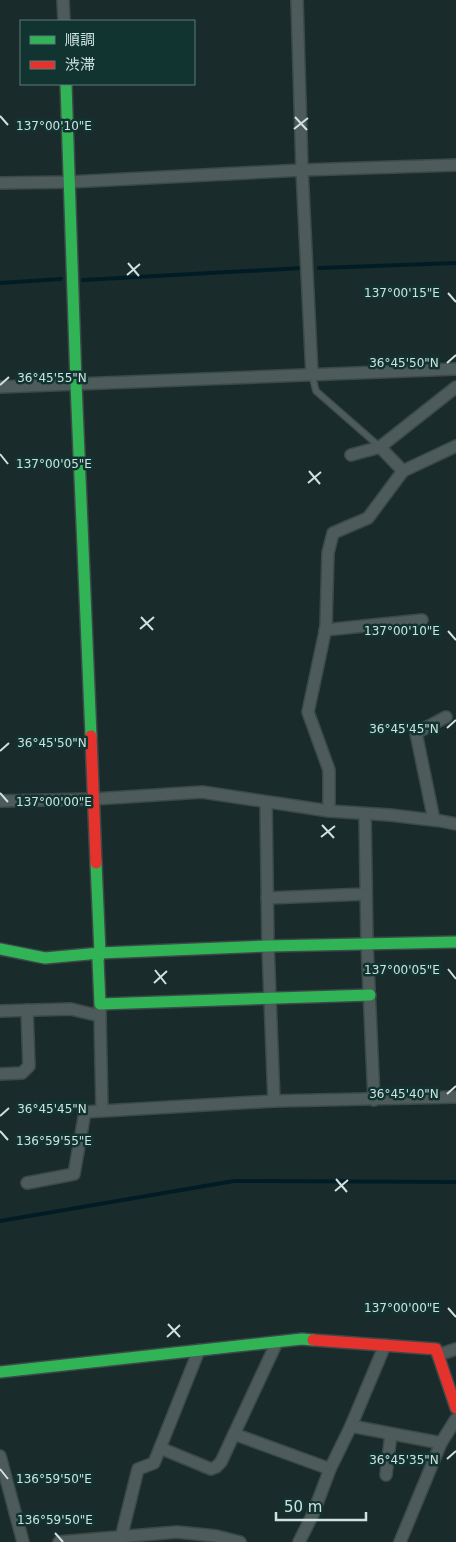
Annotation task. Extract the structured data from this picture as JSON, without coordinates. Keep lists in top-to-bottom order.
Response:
{
  "legend": ["順調", "渋滞"],
  "scale_bar": "50 m",
  "coordinates": [
    "137°00'10\"E",
    "137°00'15\"E",
    "36°45'50\"N",
    "36°45'55\"N",
    "137°00'05\"E",
    "36°45'45\"N",
    "137°00'00\"E",
    "36°45'40\"N",
    "136°59'55\"E",
    "36°45'35\"N",
    "136°59'50\"E"
  ]
}
